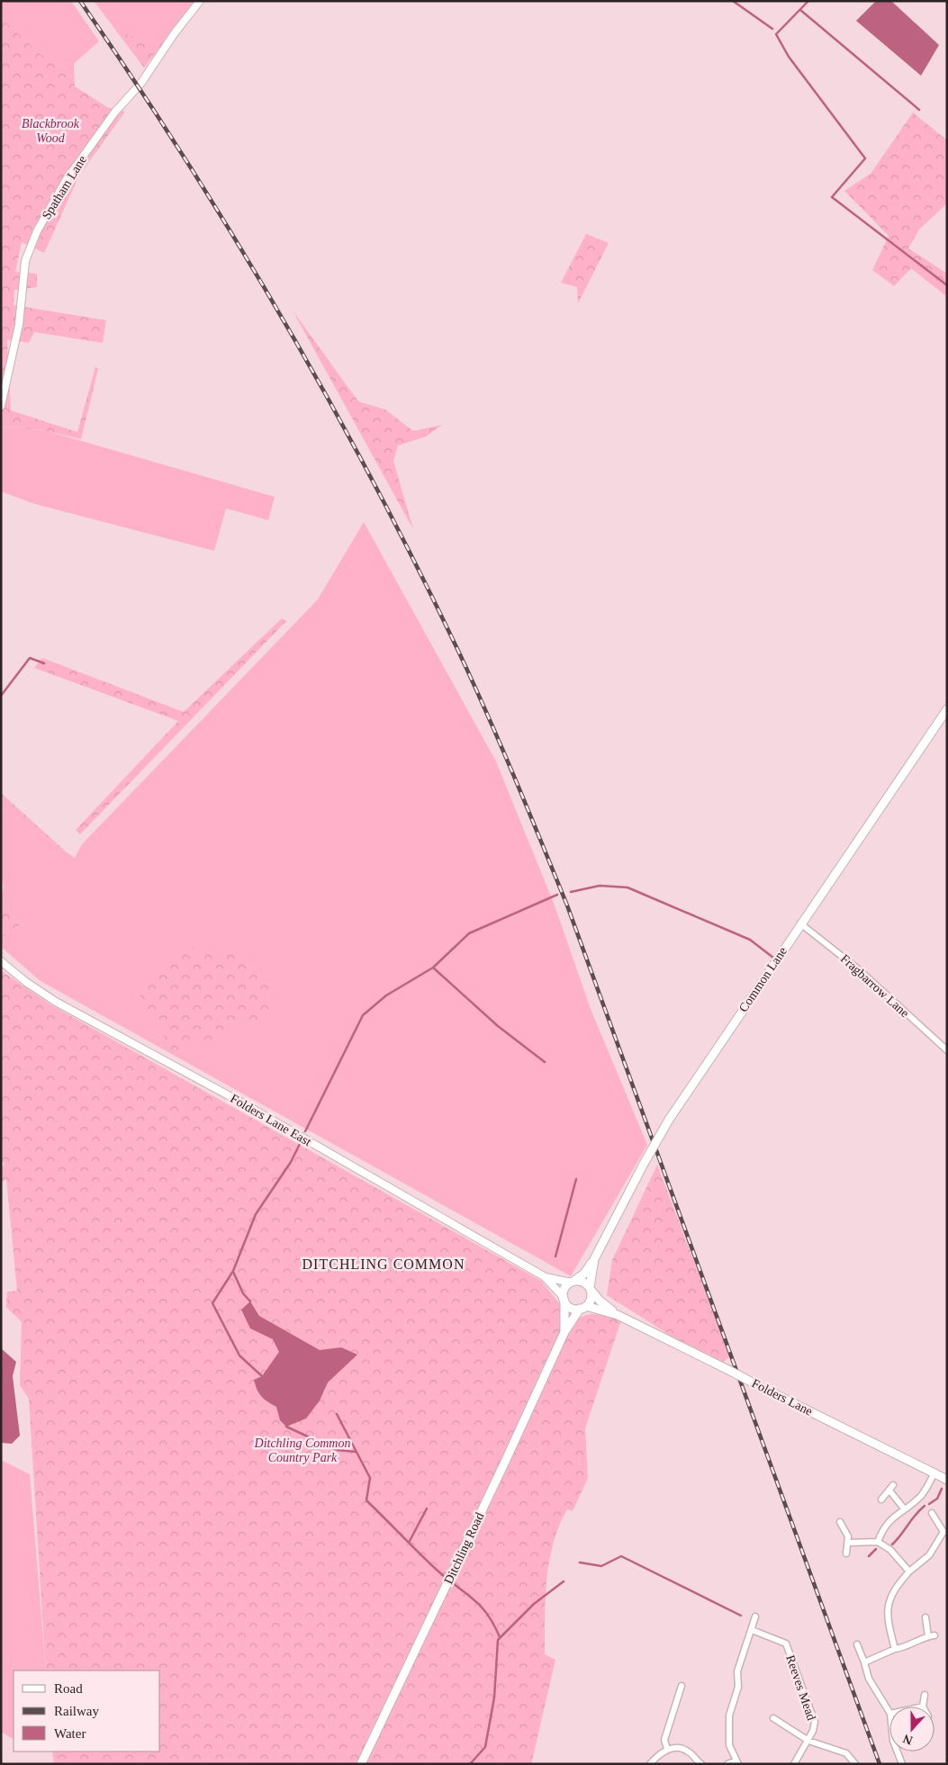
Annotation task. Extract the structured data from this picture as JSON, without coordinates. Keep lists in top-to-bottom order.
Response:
{
  "streets": {
    "main road": ["Common Lane", "Folders Lane", "Ditchling Road"],
    "street": [
      "Spatham Lane",
      "Fragbarrow Lane",
      "Folders Lane East",
      "Reeves Mead"
    ]
  },
  "crossings": [
    ["Common Lane", "Fragbarrow Lane"],
    ["Common Lane", "Folders Lane East"],
    ["Common Lane", "Folders Lane"],
    ["Common Lane", "Ditchling Road"],
    ["Folders Lane East", "Folders Lane"],
    ["Folders Lane East", "Ditchling Road"],
    ["Folders Lane", "Ditchling Road"]
  ],
  "districts": ["DITCHLING COMMON"],
  "parks": ["Blackbrook Wood", "Ditchling Common Country Park"],
  "legend": ["Road", "Railway", "Water"],
  "north": "bottom"
}
